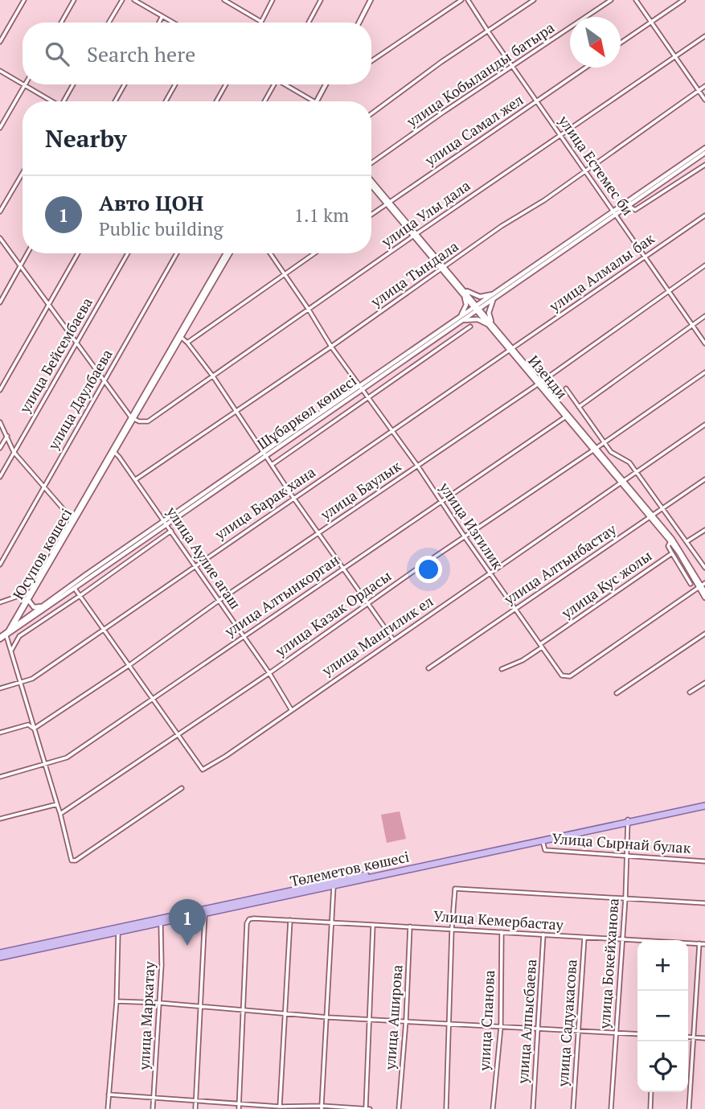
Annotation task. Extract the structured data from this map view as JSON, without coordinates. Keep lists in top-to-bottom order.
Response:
{
  "streets": {
    "main road": ["Төлеметов көшесі"],
    "street": [
      "улица Кобыланды батыра",
      "улица Самал жел",
      "улица Естемес би",
      "улица Улы дала",
      "улица Алмалы бак",
      "улица Тындала",
      "улица Бейсембаева",
      "Изенди",
      "улица Даулбаева",
      "Шұбаркөл көшесі",
      "улица Баулык",
      "улица Барак хана",
      "улица Изгилик",
      "Юсупов көшесі",
      "улица Аулие агаш",
      "улица Алтынбастау",
      "улица Кус жолы",
      "улица Алтынкорган",
      "улица Казак Ордасы",
      "улица Мангилик ел",
      "Улица Сырнай булак",
      "Улица Кемербастау",
      "улица Бокейханова",
      "улица Маркатау",
      "улица Аширова",
      "улица Спанова",
      "улица Алпысбаева",
      "улица Садуакасова"
    ]
  },
  "crossings": [
    ["улица Кобыланды батыра", "улица Естемес би"],
    ["улица Самал жел", "улица Естемес би"],
    ["улица Самал жел", "Изенди"],
    ["улица Естемес би", "улица Улы дала"],
    ["улица Естемес би", "улица Алмалы бак"],
    ["улица Естемес би", "улица Тындала"],
    ["улица Естемес би", "Шұбаркөл көшесі"],
    ["улица Естемес би", "улица Баулык"],
    ["улица Улы дала", "Изенди"],
    ["улица Улы дала", "улица Изгилик"],
    ["улица Улы дала", "Юсупов көшесі"],
    ["улица Алмалы бак", "Изенди"],
    ["улица Алмалы бак", "улица Барак хана"],
    ["улица Тындала", "Изенди"],
    ["улица Тындала", "улица Изгилик"],
    ["улица Тындала", "улица Аулие агаш"],
    ["Изенди", "Шұбаркөл көшесі"],
    ["Изенди", "улица Баулык"],
    ["Изенди", "улица Барак хана"],
    ["Изенди", "улица Изгилик"],
    ["Изенди", "улица Алтынбастау"],
    ["Изенди", "улица Кус жолы"],
    ["Изенди", "улица Алтынкорган"],
    ["Изенди", "улица Казак Ордасы"],
    ["Изенди", "улица Мангилик ел"],
    ["Шұбаркөл көшесі", "улица Изгилик"],
    ["Шұбаркөл көшесі", "Юсупов көшесі"],
    ["Шұбаркөл көшесі", "улица Аулие агаш"],
    ["улица Баулык", "улица Изгилик"],
    ["улица Баулык", "улица Аулие агаш"],
    ["улица Барак хана", "улица Изгилик"],
    ["улица Барак хана", "улица Аулие агаш"],
    ["улица Изгилик", "улица Алтынбастау"],
    ["улица Изгилик", "улица Кус жолы"],
    ["улица Изгилик", "улица Алтынкорган"],
    ["улица Изгилик", "улица Казак Ордасы"],
    ["улица Изгилик", "улица Мангилик ел"],
    ["Юсупов көшесі", "улица Аулие агаш"],
    ["улица Аулие агаш", "улица Алтынкорган"],
    ["улица Аулие агаш", "улица Казак Ордасы"],
    ["улица Аулие агаш", "улица Мангилик ел"],
    ["улица Казак Ордасы", "улица Мангилик ел"],
    ["Улица Сырнай булак", "Төлеметов көшесі"],
    ["Улица Сырнай булак", "улица Бокейханова"],
    ["Төлеметов көшесі", "улица Бокейханова"],
    ["Төлеметов көшесі", "улица Маркатау"],
    ["Улица Кемербастау", "улица Бокейханова"],
    ["Улица Кемербастау", "улица Аширова"],
    ["Улица Кемербастау", "улица Спанова"],
    ["Улица Кемербастау", "улица Алпысбаева"],
    ["Улица Кемербастау", "улица Садуакасова"]
  ],
  "north": "bottom right",
  "page": {
    "search": "Search here",
    "heading": "Nearby",
    "list": [
      {
        "mark": "1",
        "name": "Авто ЦОН",
        "note": "Public building",
        "value": "1.1 km"
      }
    ],
    "pins": "1",
    "map_buttons": ["+", "−"]
  }
}
